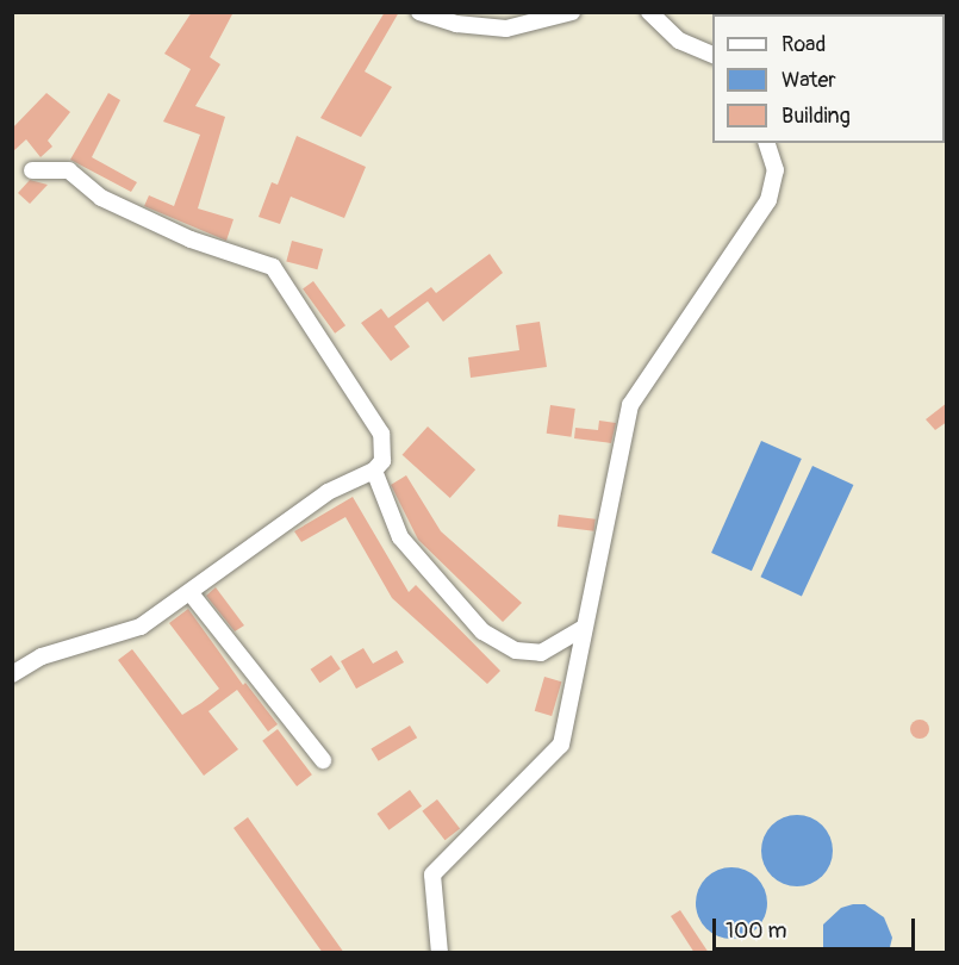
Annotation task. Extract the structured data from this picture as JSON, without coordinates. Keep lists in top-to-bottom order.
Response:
{
  "legend": ["Road", "Water", "Building"],
  "scale_bar": "100 m"
}
